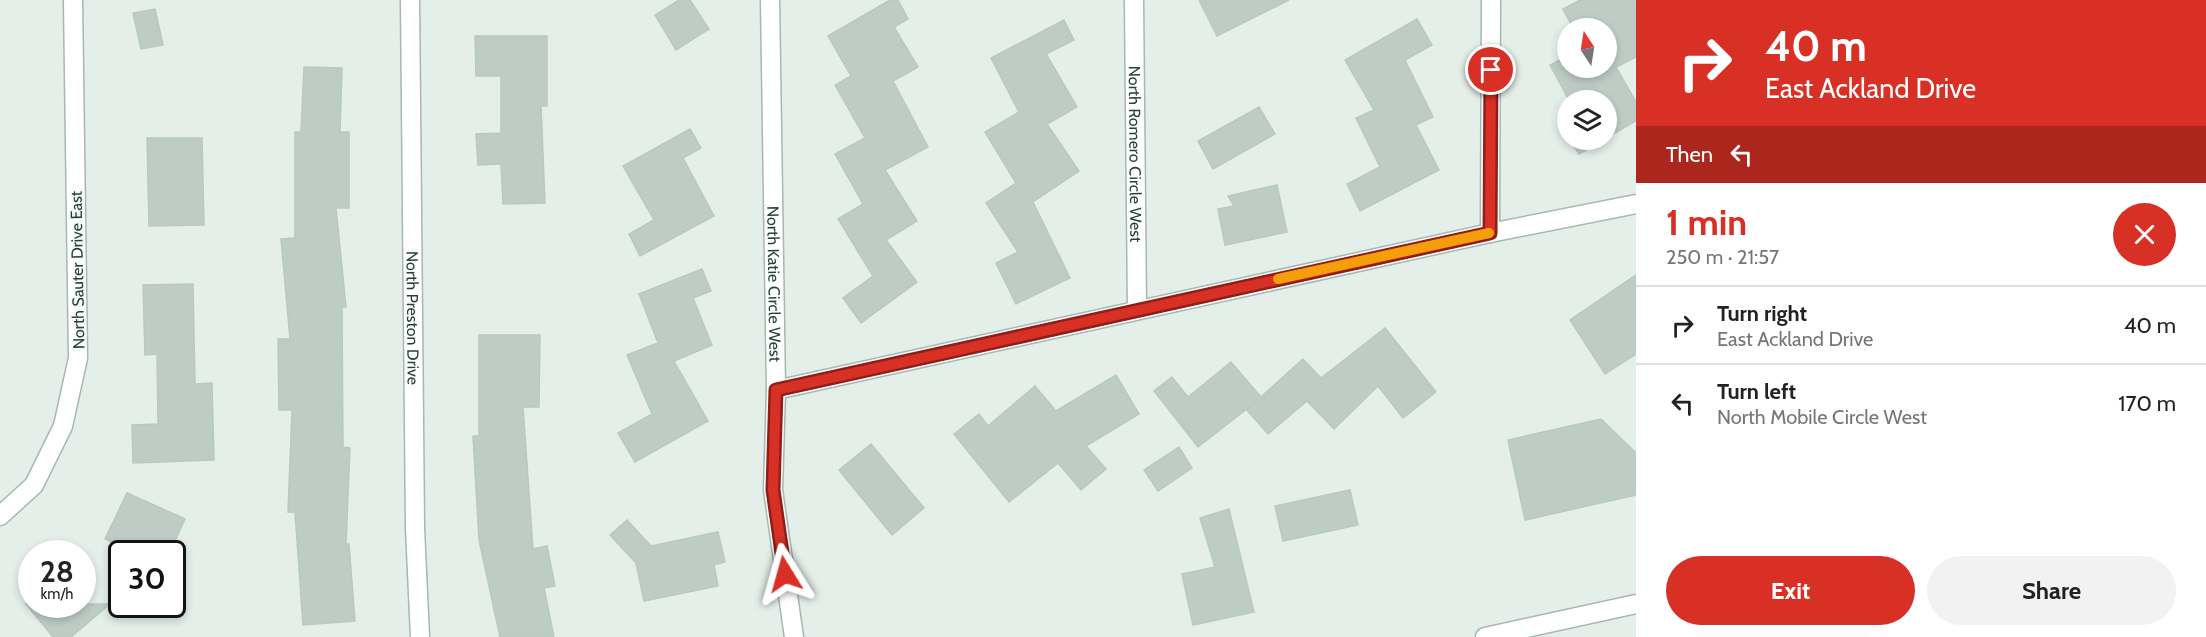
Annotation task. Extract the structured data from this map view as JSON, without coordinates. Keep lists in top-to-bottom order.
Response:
{
  "streets": {
    "street": [
      "North Romero Circle West",
      "North Sauter Drive East",
      "North Katie Circle West",
      "North Preston Drive"
    ]
  },
  "north": "top",
  "page": {
    "turn": ["40 m", "East Ackland Drive"],
    "then": "Then",
    "heading": ["1 min", "250 m · 21:57"],
    "list": [
      {
        "name": "Turn right",
        "note": "East Ackland Drive",
        "value": "40 m"
      },
      {
        "name": "Turn left",
        "note": "North Mobile Circle West",
        "value": "170 m"
      }
    ],
    "speed": "28 km/h",
    "limit": "30",
    "buttons": ["Exit", "Share"]
  }
}
